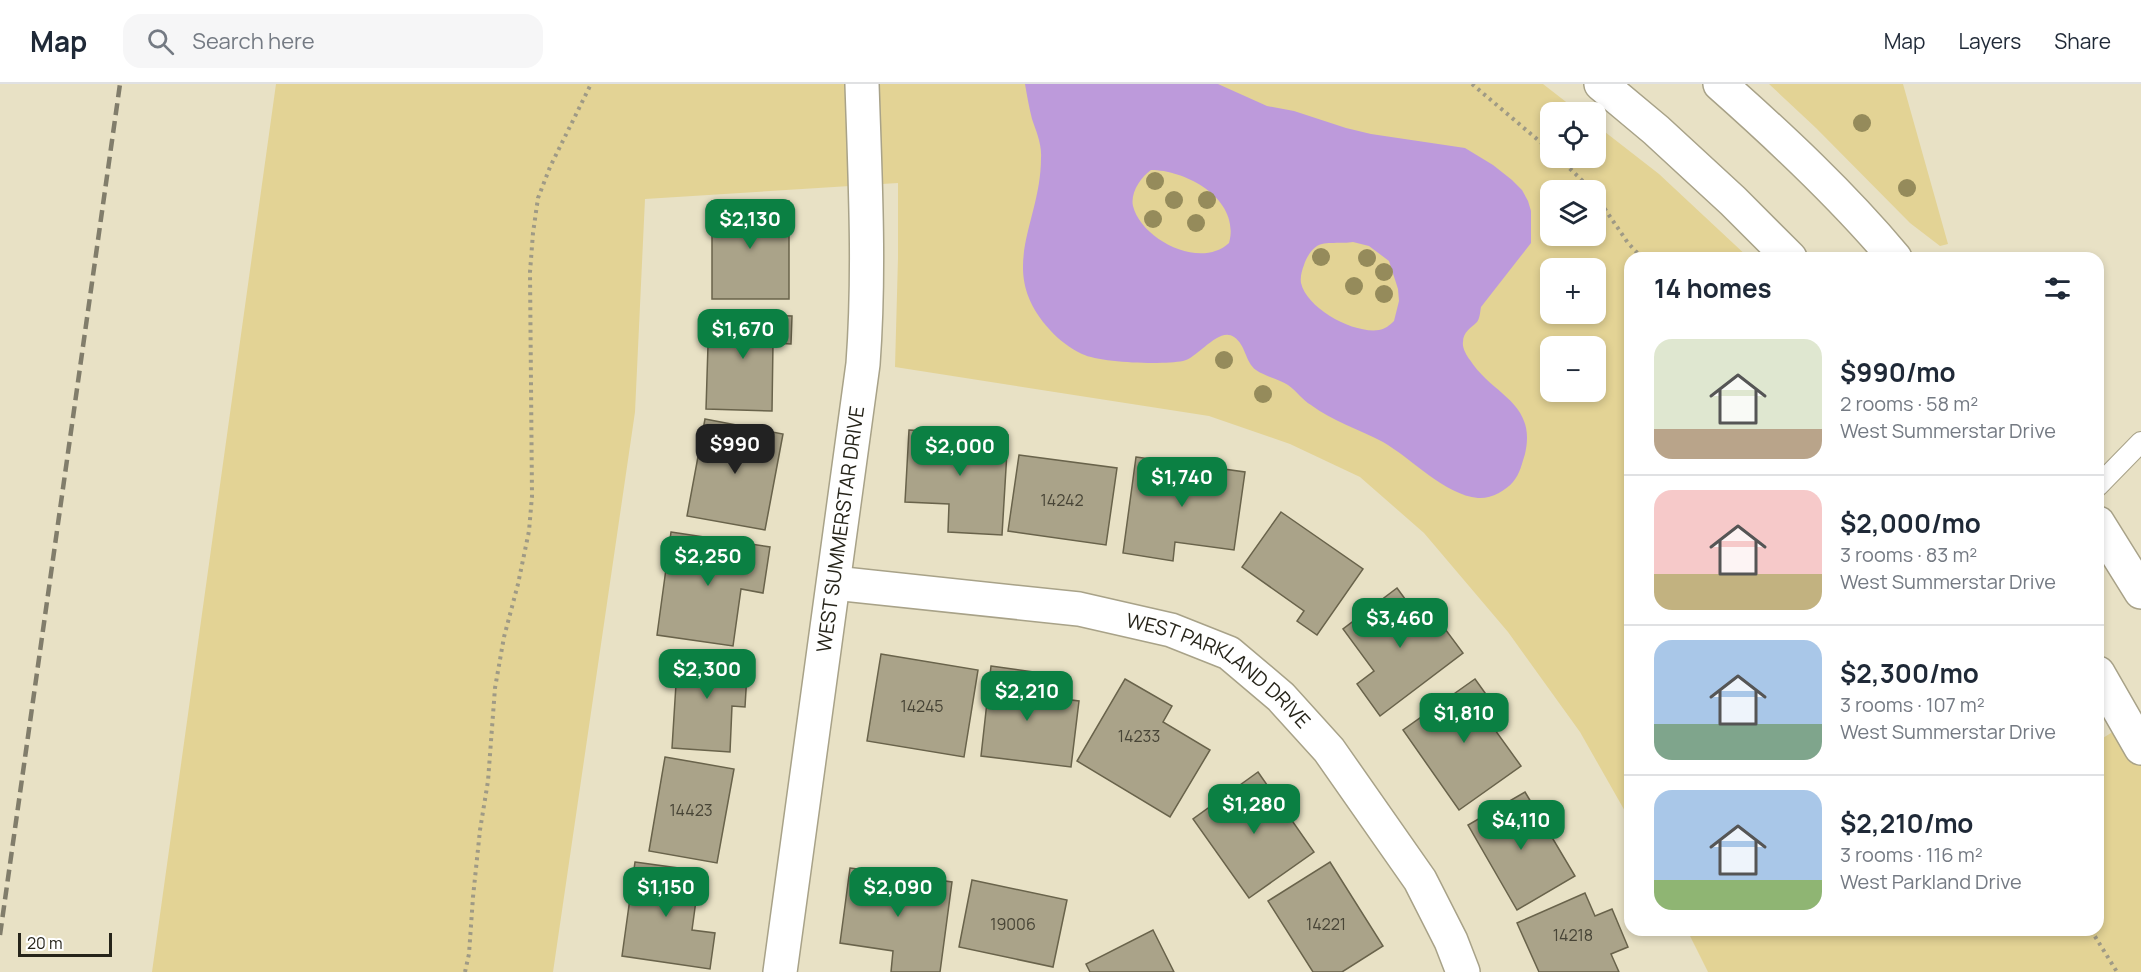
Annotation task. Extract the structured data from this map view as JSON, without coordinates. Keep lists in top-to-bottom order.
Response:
{
  "streets": {
    "street": ["WEST SUMMERSTAR DRIVE", "WEST PARKLAND DRIVE"]
  },
  "crossings": [
    ["WEST SUMMERSTAR DRIVE", "WEST PARKLAND DRIVE"]
  ],
  "house_numbers": [
    "14242",
    "14245",
    "14233",
    "14423",
    "19006",
    "14221",
    "14218"
  ],
  "scale_bar": "20 m",
  "page": {
    "header": "Map",
    "search": "Search here",
    "nav": ["Map", "Layers", "Share"],
    "map_buttons": ["+", "−"],
    "price": [
      "$2,130",
      "$1,670",
      "$990",
      "$2,000",
      "$1,740",
      "$2,250",
      "$3,460",
      "$2,300",
      "$2,210",
      "$1,810",
      "$1,280",
      "$4,110",
      "$1,150",
      "$2,090"
    ],
    "heading": "14 homes",
    "list": [
      {
        "name": "$990/mo",
        "note": "2 rooms · 58 m² · West Summerstar Drive"
      },
      {
        "name": "$2,000/mo",
        "note": "3 rooms · 83 m² · West Summerstar Drive"
      },
      {
        "name": "$2,300/mo",
        "note": "3 rooms · 107 m² · West Summerstar Drive"
      },
      {
        "name": "$2,210/mo",
        "note": "3 rooms · 116 m² · West Parkland Drive"
      }
    ],
    "scale": "20 m"
  }
}
